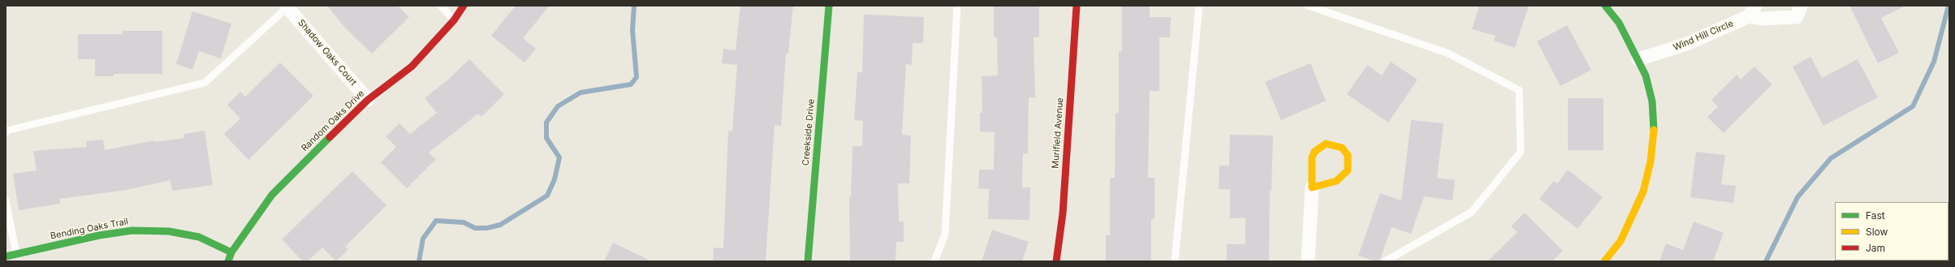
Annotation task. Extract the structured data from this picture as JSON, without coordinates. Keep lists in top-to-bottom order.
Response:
{
  "streets": {
    "street": [
      "Wind Hill Circle",
      "Shadow Oaks Court",
      "Random Oaks Drive",
      "Creekside Drive",
      "Murifield Avenue",
      "Bending Oaks Trail"
    ]
  },
  "crossings": [
    ["Shadow Oaks Court", "Random Oaks Drive"],
    ["Random Oaks Drive", "Bending Oaks Trail"]
  ],
  "legend": ["Fast", "Slow", "Jam"]
}
